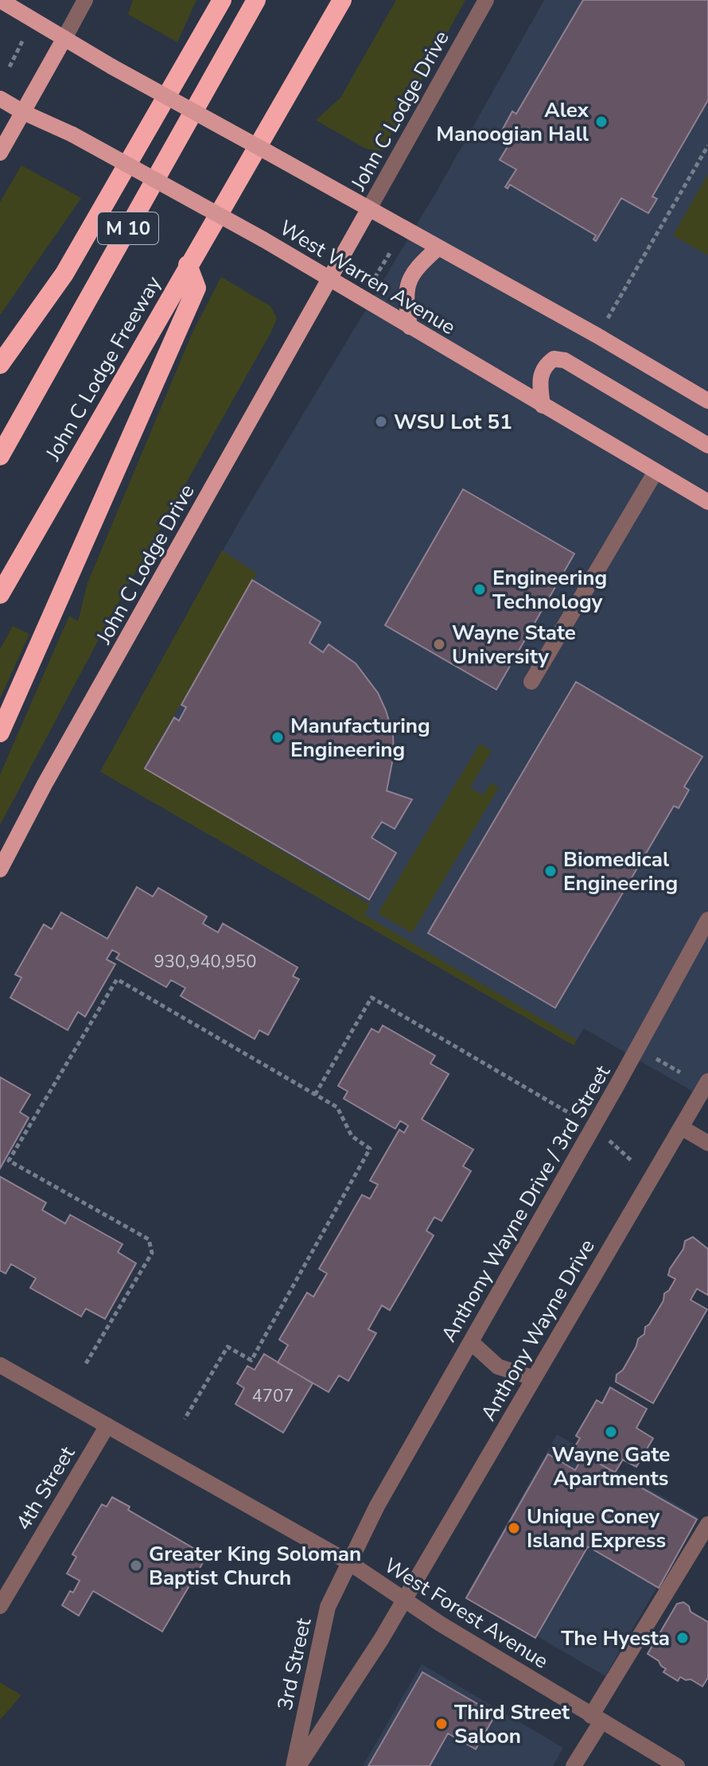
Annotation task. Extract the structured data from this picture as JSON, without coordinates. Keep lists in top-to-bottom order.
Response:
{
  "streets": {
    "highway": ["M 10", "John C Lodge Freeway"],
    "main road": ["John C Lodge Drive", "West Warren Avenue"],
    "street": [
      "Anthony Wayne Drive / 3rd Street",
      "Anthony Wayne Drive",
      "4th Street",
      "West Forest Avenue",
      "3rd Street"
    ]
  },
  "crossings": [
    ["John C Lodge Drive", "West Warren Avenue"],
    ["Anthony Wayne Drive / 3rd Street", "3rd Street"],
    ["Anthony Wayne Drive", "West Forest Avenue"],
    ["Anthony Wayne Drive", "3rd Street"],
    ["4th Street", "West Forest Avenue"],
    ["West Forest Avenue", "3rd Street"]
  ],
  "places": [
    "Alex Manoogian Hall",
    "WSU Lot 51",
    "Engineering Technology",
    "Wayne State University",
    "Manufacturing Engineering",
    "Biomedical Engineering",
    "Wayne Gate Apartments",
    "Unique Coney Island Express",
    "Greater King Soloman Baptist Church",
    "The Hyesta",
    "Third Street Saloon"
  ],
  "house_numbers": ["930,940,950", "4707"]
}
